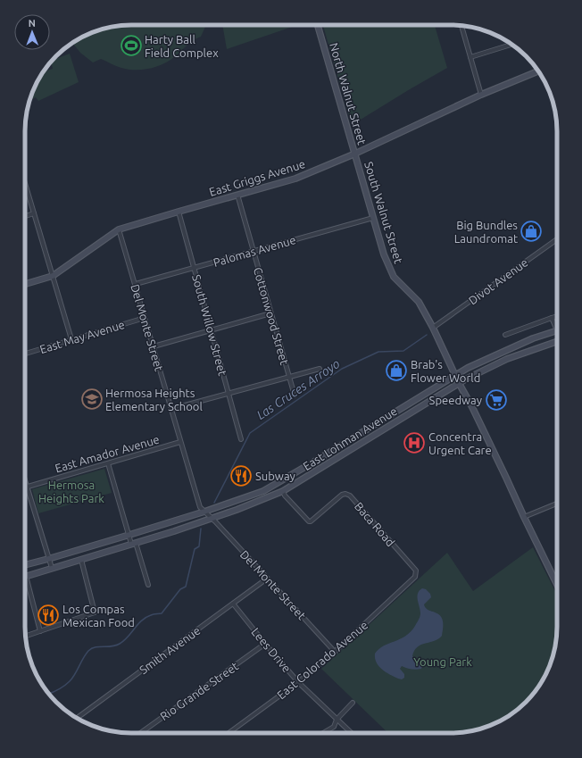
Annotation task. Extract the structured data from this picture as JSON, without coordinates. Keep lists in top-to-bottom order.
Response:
{
  "streets": {
    "main road": [
      "North Walnut Street",
      "East Griggs Avenue",
      "South Walnut Street",
      "East Lohman Avenue"
    ],
    "street": [
      "Palomas Avenue",
      "Divot Avenue",
      "Cottonwood Street",
      "South Willow Street",
      "Del Monte Street",
      "East May Avenue",
      "East Amador Avenue",
      "Baca Road",
      "Smith Avenue",
      "Lees Drive",
      "East Colorado Avenue",
      "Rio Grande Street"
    ]
  },
  "crossings": [
    ["North Walnut Street", "East Griggs Avenue"],
    ["North Walnut Street", "South Walnut Street"],
    ["East Griggs Avenue", "South Walnut Street"],
    ["East Griggs Avenue", "Cottonwood Street"],
    ["East Griggs Avenue", "South Willow Street"],
    ["East Griggs Avenue", "Del Monte Street"],
    ["South Walnut Street", "Palomas Avenue"],
    ["South Walnut Street", "Divot Avenue"],
    ["South Walnut Street", "East Lohman Avenue"],
    ["Palomas Avenue", "Cottonwood Street"],
    ["Palomas Avenue", "South Willow Street"],
    ["Palomas Avenue", "Del Monte Street"],
    ["Del Monte Street", "East May Avenue"],
    ["Del Monte Street", "East Lohman Avenue"],
    ["Del Monte Street", "East Amador Avenue"],
    ["Del Monte Street", "Smith Avenue"],
    ["Del Monte Street", "East Colorado Avenue"],
    ["East Lohman Avenue", "Baca Road"],
    ["Baca Road", "East Colorado Avenue"],
    ["Smith Avenue", "Lees Drive"],
    ["Lees Drive", "East Colorado Avenue"],
    ["Lees Drive", "Rio Grande Street"]
  ],
  "water": ["Las Cruces Arroyo"],
  "parks": ["Hermosa Heights Park", "Young Park"],
  "places": {
    "sports": ["Harty Ball Field Complex"],
    "shop": ["Big Bundles Laundromat", "Brab's Flower World"],
    "school or university": ["Hermosa Heights Elementary School"],
    "supermarket": ["Speedway"],
    "hospital": ["Concentra Urgent Care"],
    "restaurant": ["Subway", "Los Compas Mexican Food"]
  },
  "north": "top"
}
